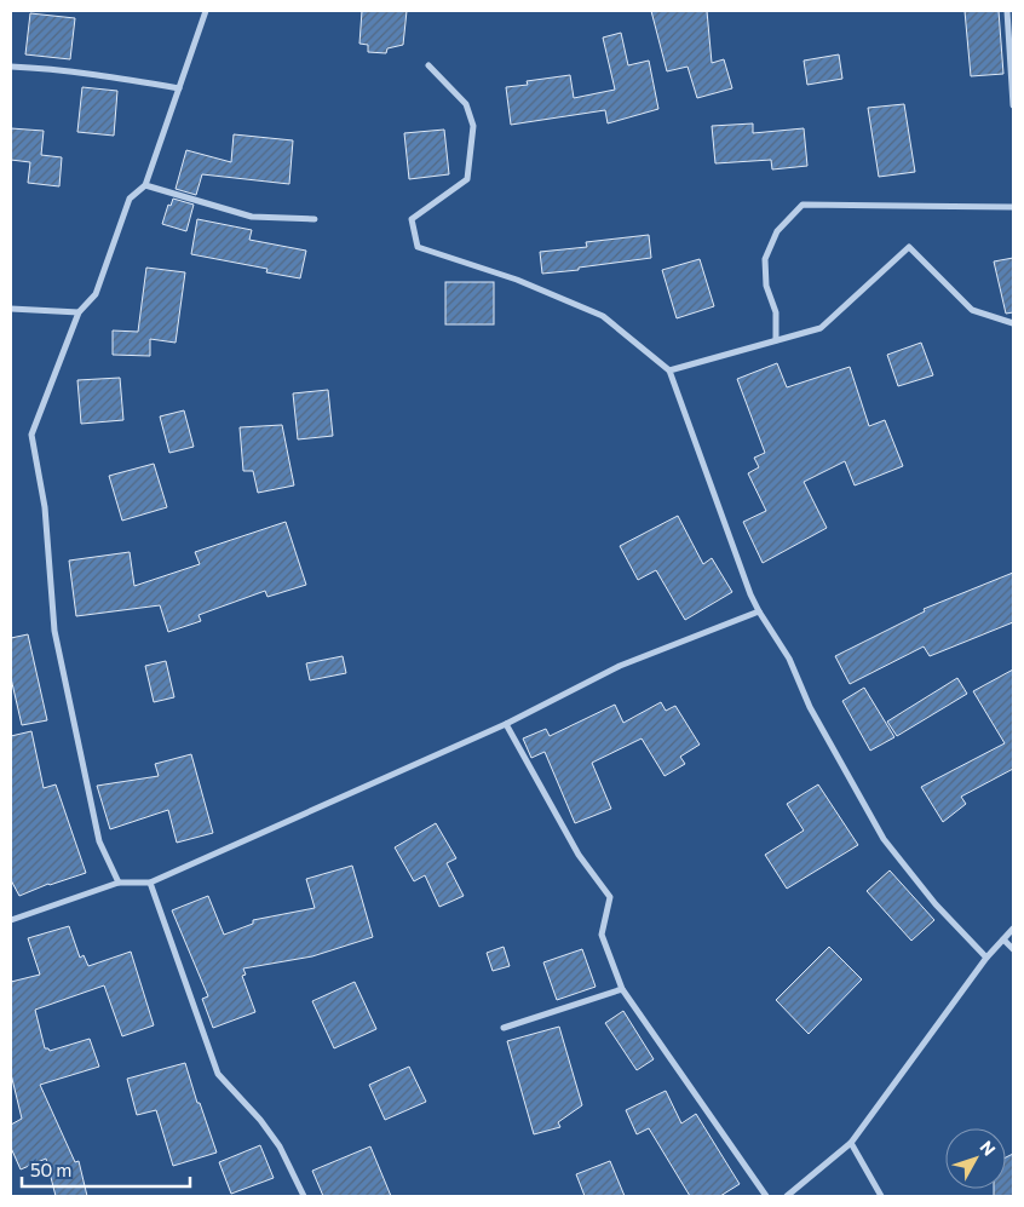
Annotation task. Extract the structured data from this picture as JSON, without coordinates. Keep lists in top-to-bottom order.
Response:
{
  "scale_bar": "50 m",
  "north": "top right"
}
